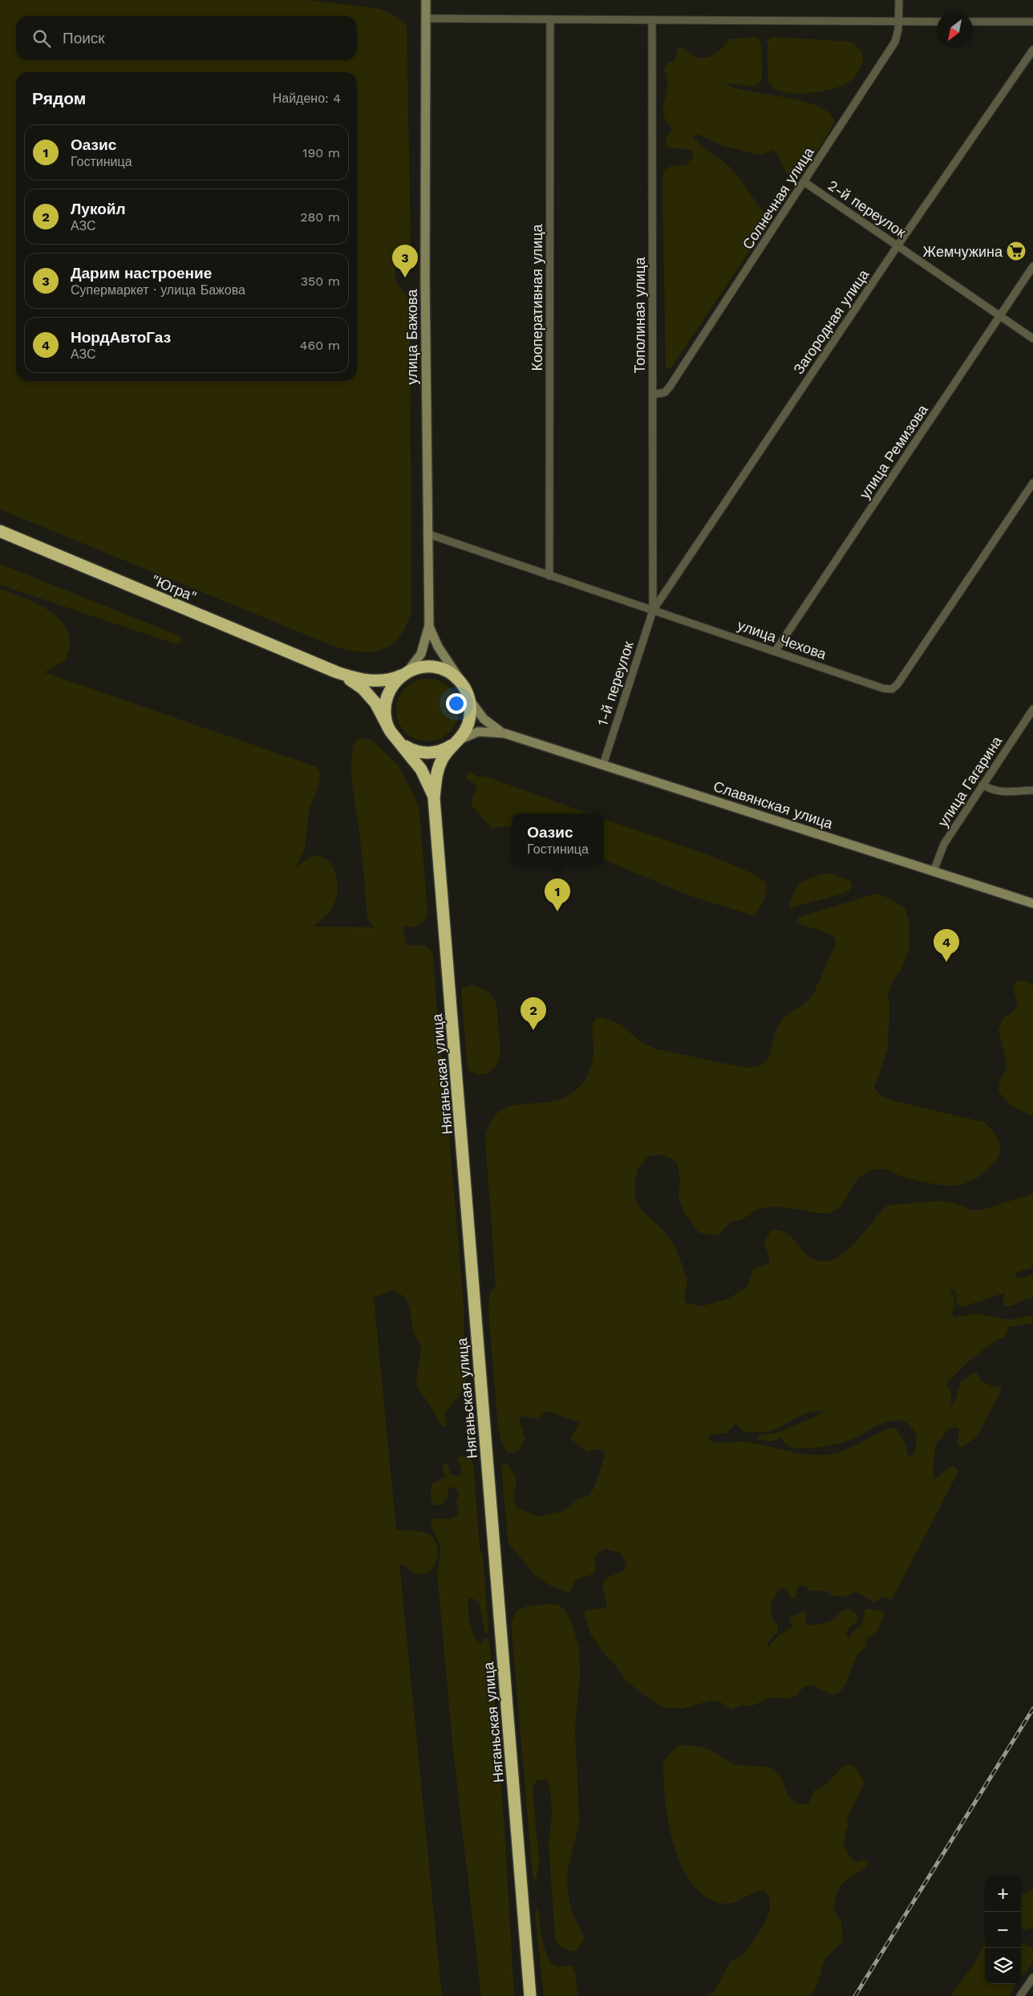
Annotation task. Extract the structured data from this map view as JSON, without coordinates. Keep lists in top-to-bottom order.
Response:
{
  "streets": {
    "highway": ["\"Югра\"", "Няганьская улица"],
    "street": [
      "Солнечная улица",
      "2-й переулок",
      "Кооперативная улица",
      "Тополиная улица",
      "Загородная улица",
      "улица Бажова",
      "улица Ремизова",
      "улица Чехова",
      "1-й переулок",
      "улица Гагарина",
      "Славянская улица"
    ]
  },
  "crossings": [
    ["Солнечная улица", "2-й переулок"],
    ["Солнечная улица", "Тополиная улица"],
    ["2-й переулок", "Загородная улица"],
    ["2-й переулок", "улица Ремизова"],
    ["Кооперативная улица", "улица Чехова"],
    ["Тополиная улица", "Загородная улица"],
    ["Тополиная улица", "улица Чехова"],
    ["Тополиная улица", "1-й переулок"],
    ["Загородная улица", "улица Чехова"],
    ["Загородная улица", "1-й переулок"],
    ["улица Бажова", "улица Чехова"],
    ["улица Ремизова", "улица Чехова"],
    ["улица Чехова", "1-й переулок"],
    ["1-й переулок", "Славянская улица"],
    ["улица Гагарина", "Славянская улица"]
  ],
  "places": {
    "supermarket": ["Жемчужина"]
  },
  "north": "bottom left",
  "page": {
    "search": "Поиск",
    "heading": ["Рядом", "Найдено: 4"],
    "list": [
      {
        "mark": "1",
        "name": "Оазис",
        "note": "Гостиница",
        "value": "190 m"
      },
      {
        "mark": "2",
        "name": "Лукойл",
        "note": "АЗС",
        "value": "280 m"
      },
      {
        "mark": "3",
        "name": "Дарим настроение",
        "note": "Супермаркет · улица Бажова",
        "value": "350 m"
      },
      {
        "mark": "4",
        "name": "НордАвтоГаз",
        "note": "АЗС",
        "value": "460 m"
      }
    ],
    "pins": [
      "3",
      "1",
      "4",
      "2"
    ],
    "popup": ["Оазис", "Гостиница"],
    "map_buttons": ["+", "−"]
  }
}
